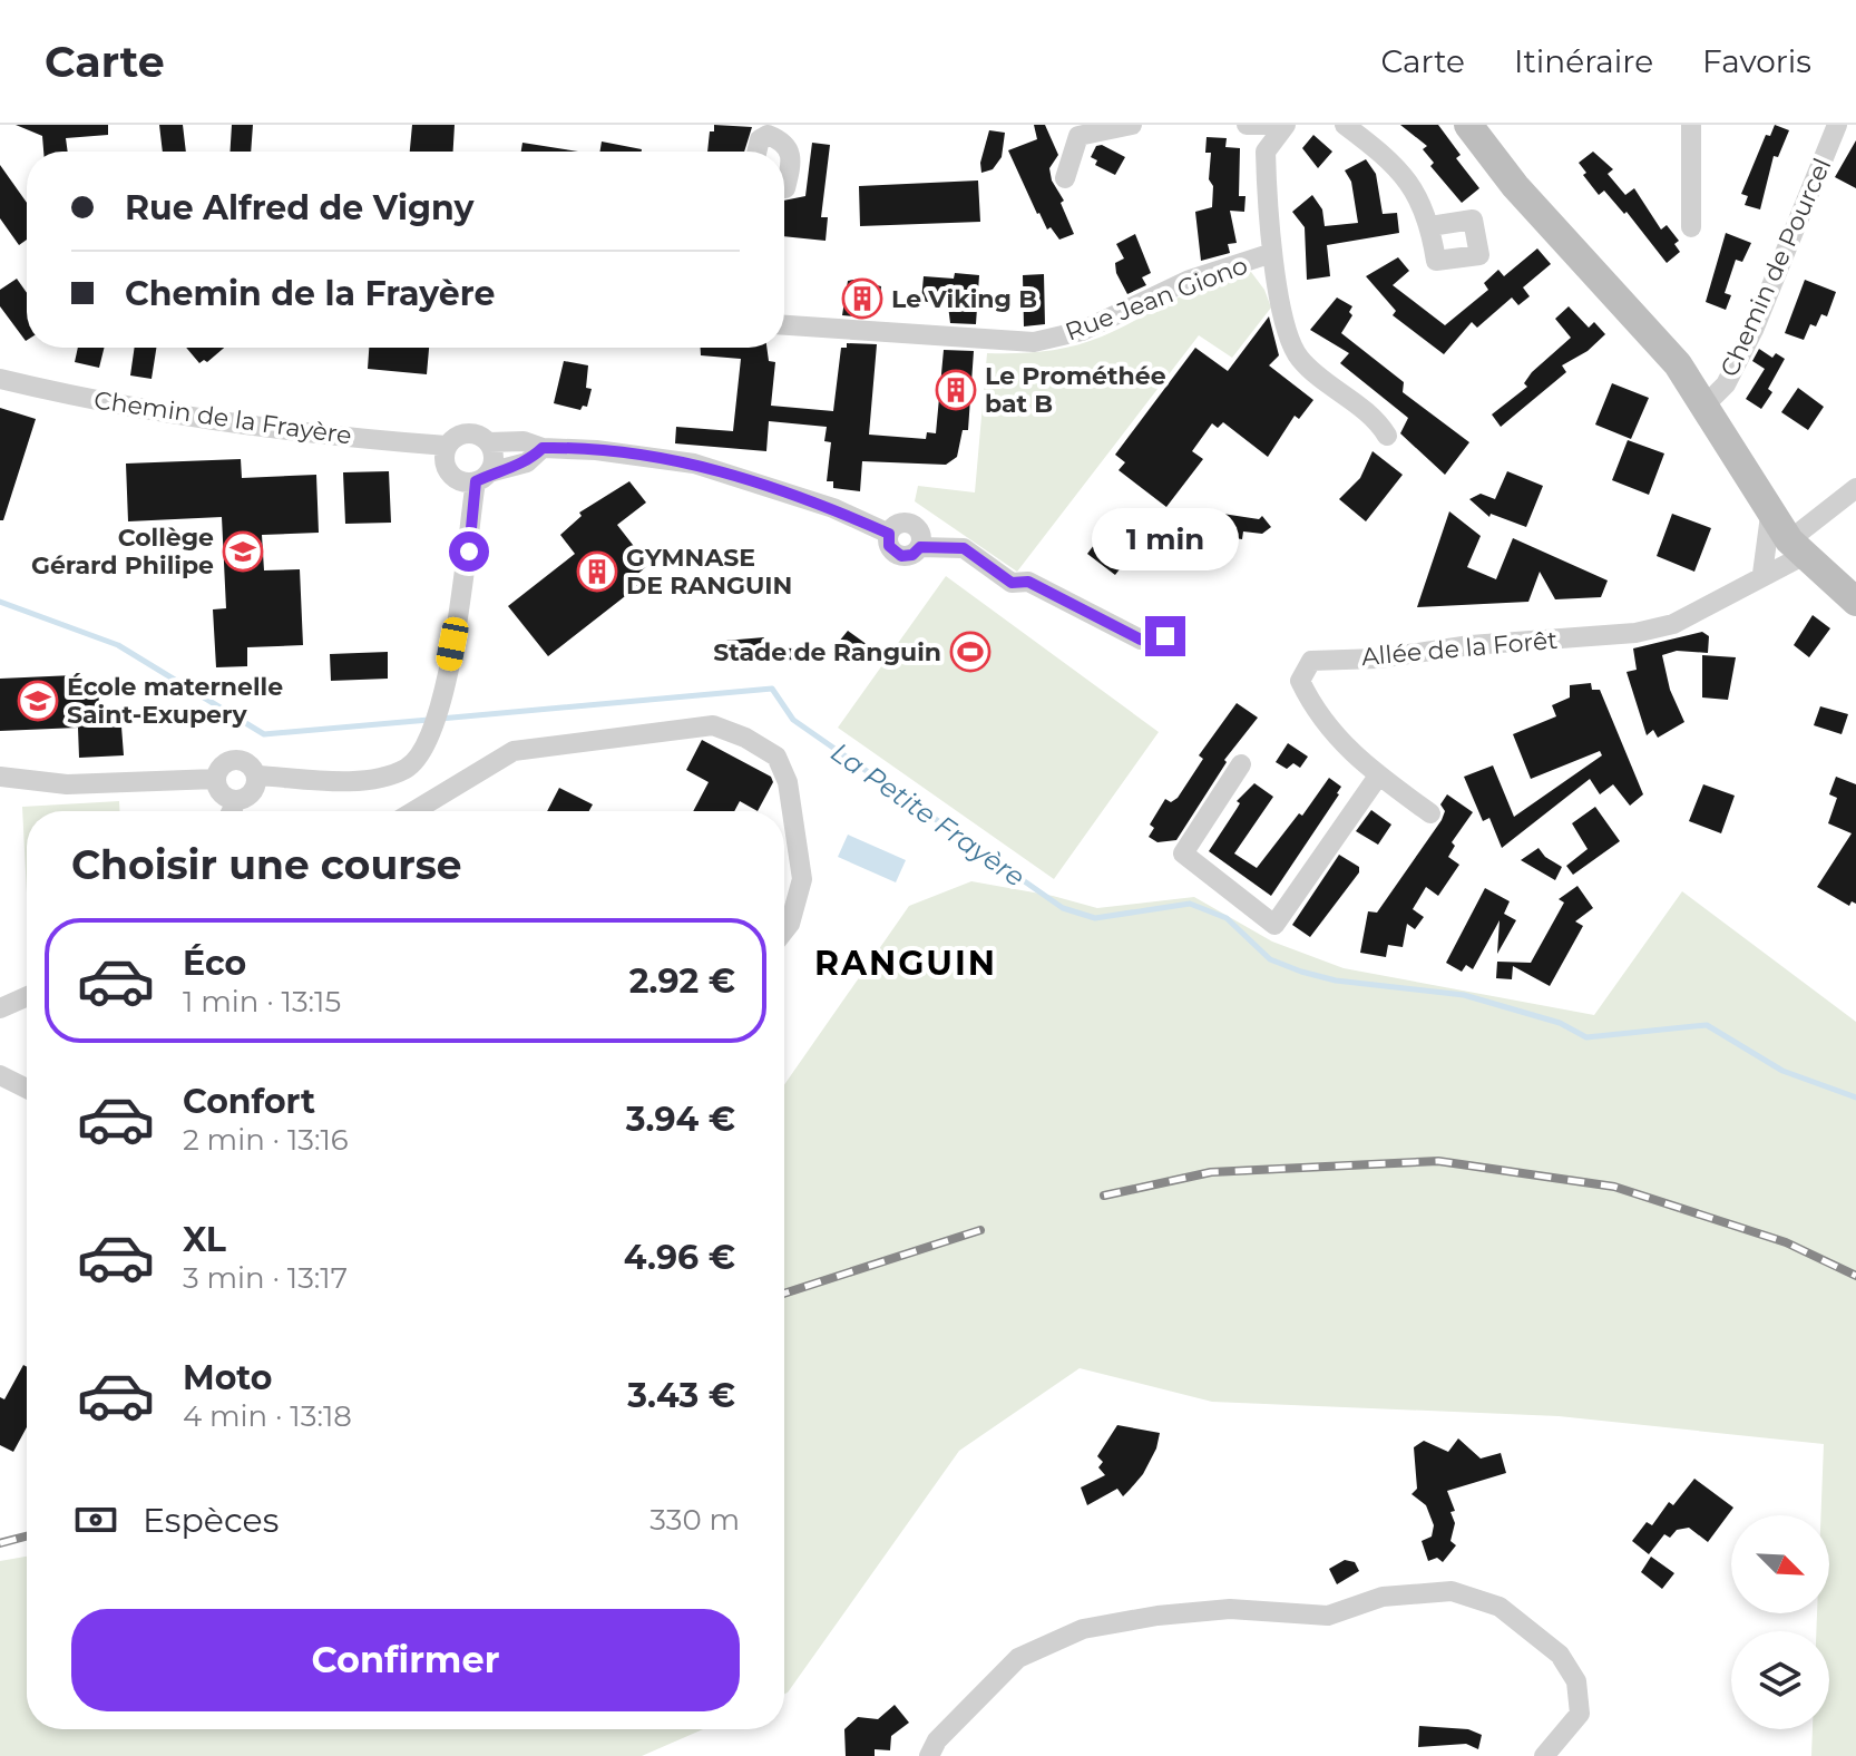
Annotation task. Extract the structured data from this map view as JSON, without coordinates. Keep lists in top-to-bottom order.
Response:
{
  "streets": {
    "street": [
      "Chemin de Pourcel",
      "Rue Jean Giono",
      "Chemin de la Frayère",
      "Allée de la Forêt"
    ]
  },
  "districts": ["RANGUIN"],
  "water": ["La Petite Frayère"],
  "places": {
    "building": ["Le Viking B", "Le Prométhée bat B", "GYMNASE DE RANGUIN"],
    "school or university": ["Collège Gérard Philipe", "École maternelle Saint-Exupery"],
    "sports": ["Stade de Ranguin"]
  },
  "north": "bottom right",
  "page": {
    "header": "Carte",
    "nav": ["Carte", "Itinéraire", "Favoris"],
    "banner": ["Rue Alfred de Vigny", "Chemin de la Frayère"],
    "bubble": "1 min",
    "heading": "Choisir une course",
    "list": [
      {
        "name": "Éco",
        "note": "1 min · 13:15",
        "value": "2.92 €"
      },
      {
        "name": "Confort",
        "note": "2 min · 13:16",
        "value": "3.94 €"
      },
      {
        "name": "XL",
        "note": "3 min · 13:17",
        "value": "4.96 €"
      },
      {
        "name": "Moto",
        "note": "4 min · 13:18",
        "value": "3.43 €"
      }
    ],
    "pay": ["Espèces", "330 m"],
    "buttons": "Confirmer"
  }
}
